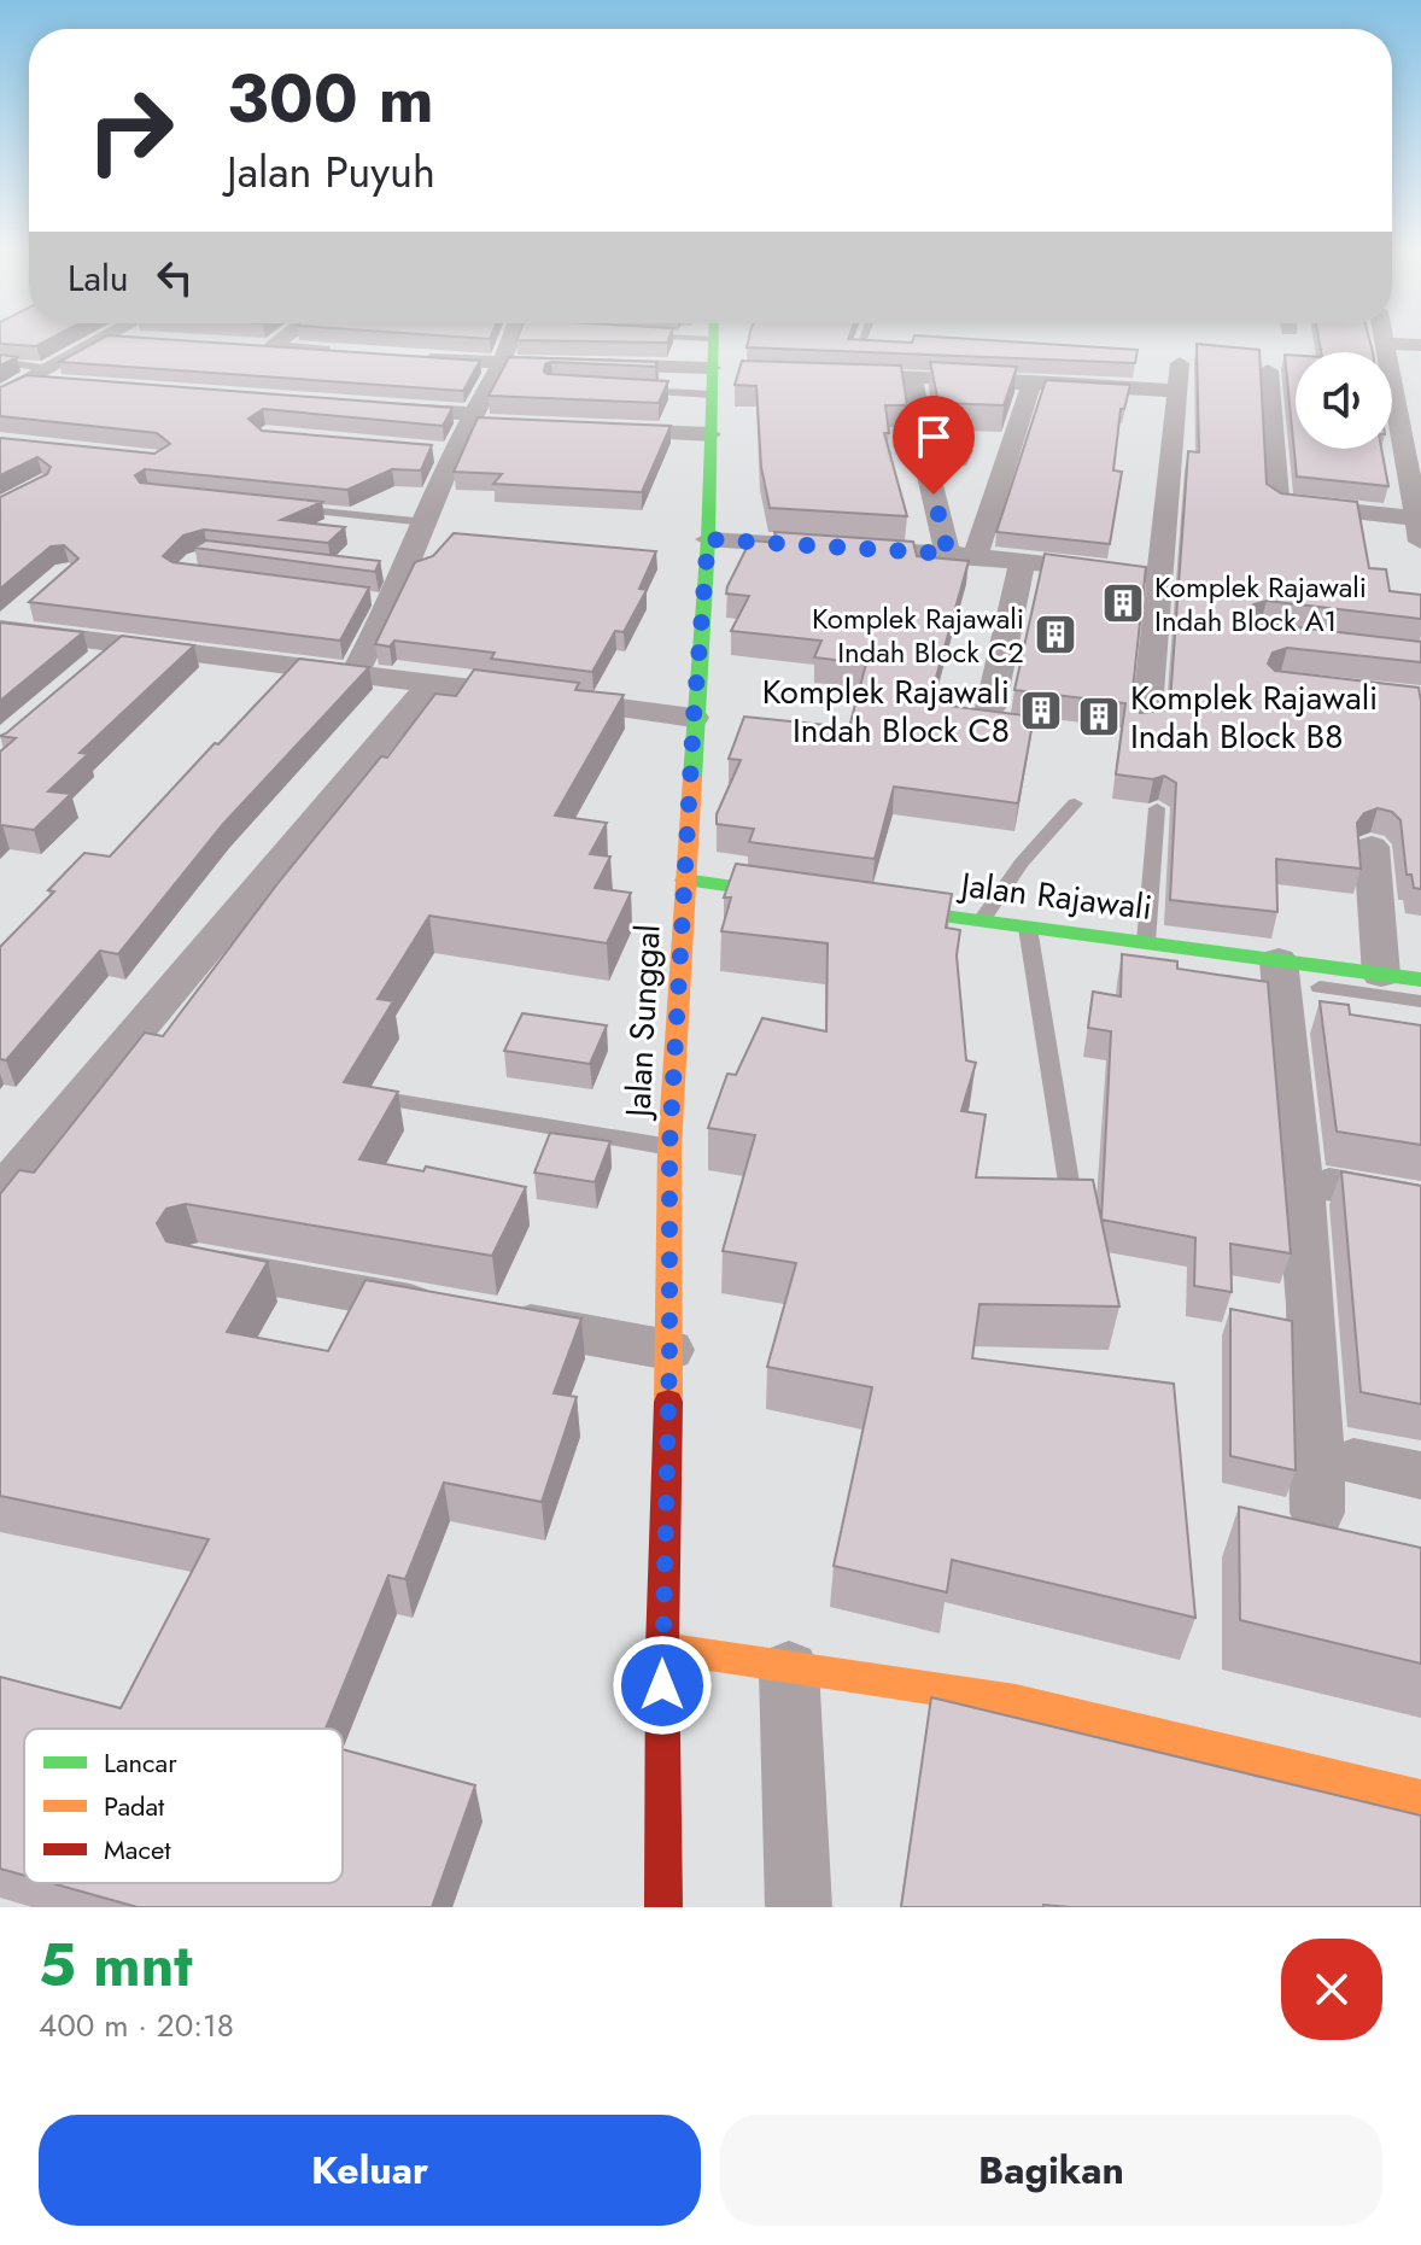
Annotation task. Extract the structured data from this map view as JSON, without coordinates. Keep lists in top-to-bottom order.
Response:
{
  "streets": {
    "main road": ["Jalan Rajawali", "Jalan Sunggal"]
  },
  "crossings": [
    ["Jalan Rajawali", "Jalan Sunggal"]
  ],
  "places": {
    "building": [
      "Komplek Rajawali Indah Block A1",
      "Komplek Rajawali Indah Block C2",
      "Komplek Rajawali Indah Block C8",
      "Komplek Rajawali Indah Block B8"
    ]
  },
  "legend": ["Lancar", "Padat", "Macet"],
  "page": {
    "turn": ["300 m", "Jalan Puyuh"],
    "then": "Lalu",
    "heading": ["5 mnt", "400 m · 20:18"],
    "buttons": ["Keluar", "Bagikan"]
  }
}
